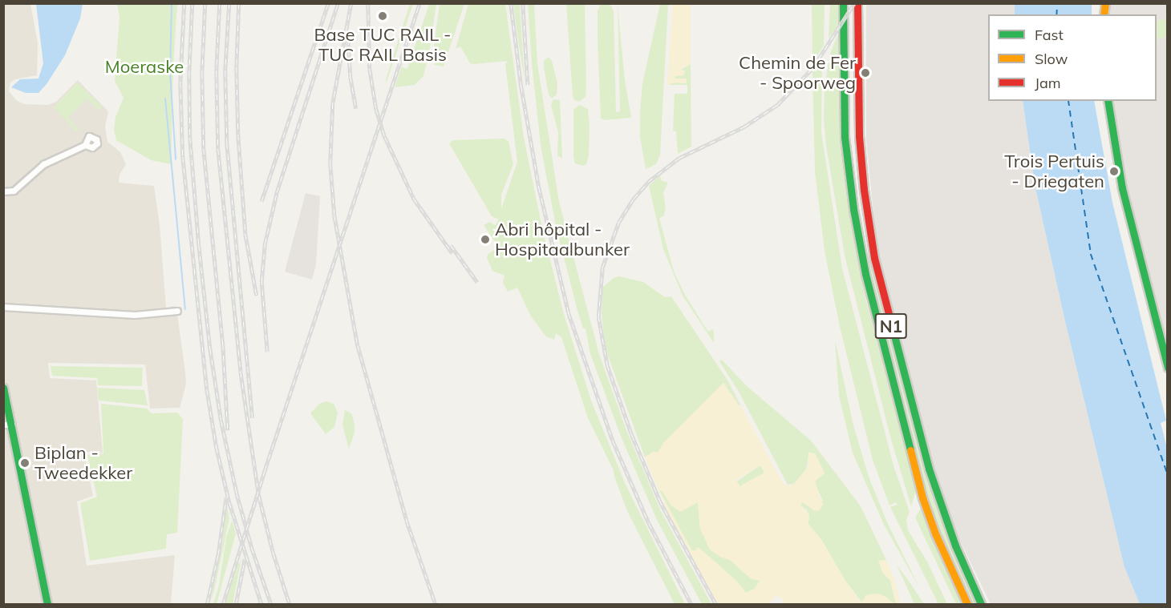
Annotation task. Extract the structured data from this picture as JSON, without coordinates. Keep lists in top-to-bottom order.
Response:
{
  "streets": {
    "main road": ["N1"]
  },
  "parks": ["Moeraske"],
  "places": [
    "Base TUC RAIL - TUC RAIL Basis",
    "Chemin de Fer - Spoorweg",
    "Trois Pertuis - Driegaten",
    "Abri hôpital - Hospitaalbunker",
    "Biplan - Tweedekker"
  ],
  "legend": ["Fast", "Slow", "Jam"]
}
